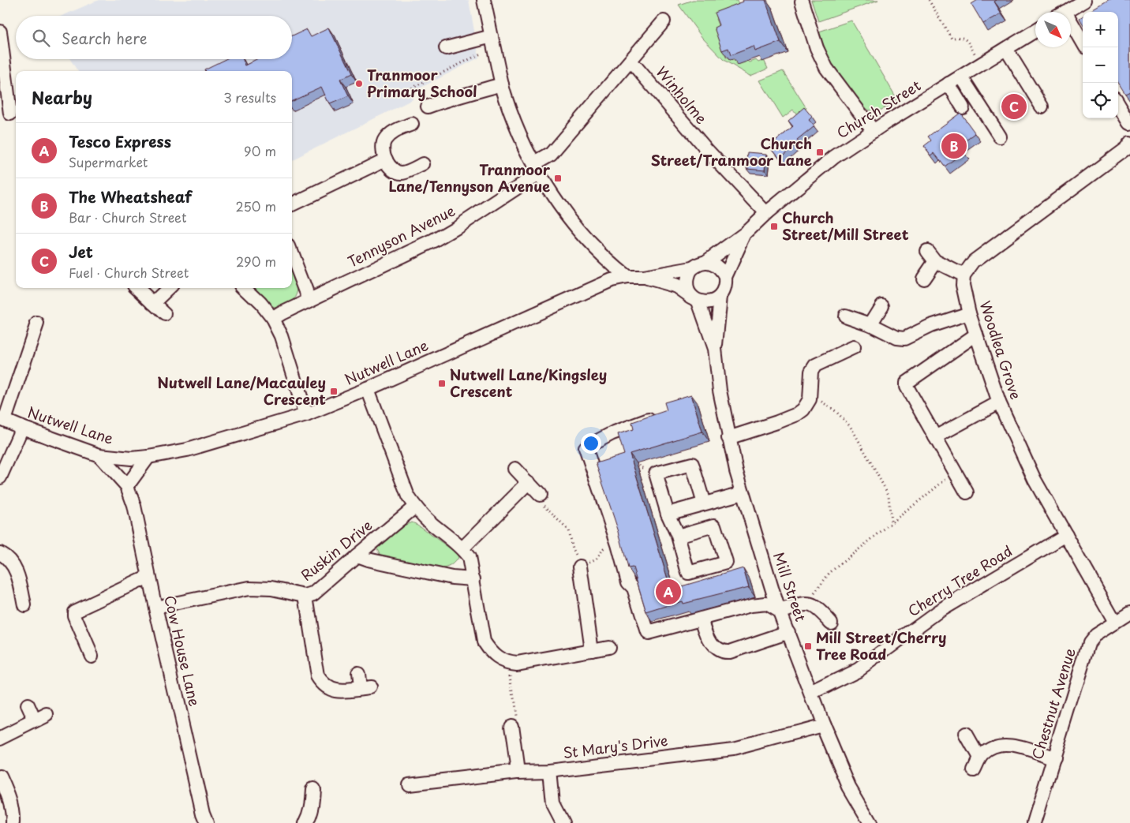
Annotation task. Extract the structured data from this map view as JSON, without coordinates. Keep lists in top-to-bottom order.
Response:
{
  "streets": {
    "street": [
      "Winholme",
      "Church Street",
      "Tennyson Avenue",
      "Woodlea Grove",
      "Nutwell Lane",
      "Ruskin Drive",
      "Cherry Tree Road",
      "Mill Street",
      "Cow House Lane",
      "Chestnut Avenue",
      "St Mary's Drive"
    ]
  },
  "crossings": [
    ["Winholme", "Church Street"],
    ["Church Street", "Nutwell Lane"],
    ["Church Street", "Mill Street"],
    ["Woodlea Grove", "Cherry Tree Road"],
    ["Woodlea Grove", "Chestnut Avenue"],
    ["Nutwell Lane", "Mill Street"],
    ["Nutwell Lane", "Cow House Lane"],
    ["Ruskin Drive", "Cow House Lane"],
    ["Cherry Tree Road", "Mill Street"],
    ["Mill Street", "St Mary's Drive"]
  ],
  "places": {
    "other": ["Tranmoor Primary School"],
    "transit": [
      "Church Street/Tranmoor Lane",
      "Tranmoor Lane/Tennyson Avenue",
      "Church Street/Mill Street",
      "Nutwell Lane/Kingsley Crescent",
      "Nutwell Lane/Macauley Crescent",
      "Mill Street/Cherry Tree Road"
    ]
  },
  "north": "bottom right",
  "page": {
    "map_buttons": ["+", "−"],
    "search": "Search here",
    "heading": ["Nearby", "3 results"],
    "pins": ["C", "B", "A"],
    "list": [
      {
        "mark": "A",
        "name": "Tesco Express",
        "note": "Supermarket",
        "value": "90 m"
      },
      {
        "mark": "B",
        "name": "The Wheatsheaf",
        "note": "Bar · Church Street",
        "value": "250 m"
      },
      {
        "mark": "C",
        "name": "Jet",
        "note": "Fuel · Church Street",
        "value": "290 m"
      }
    ]
  }
}
